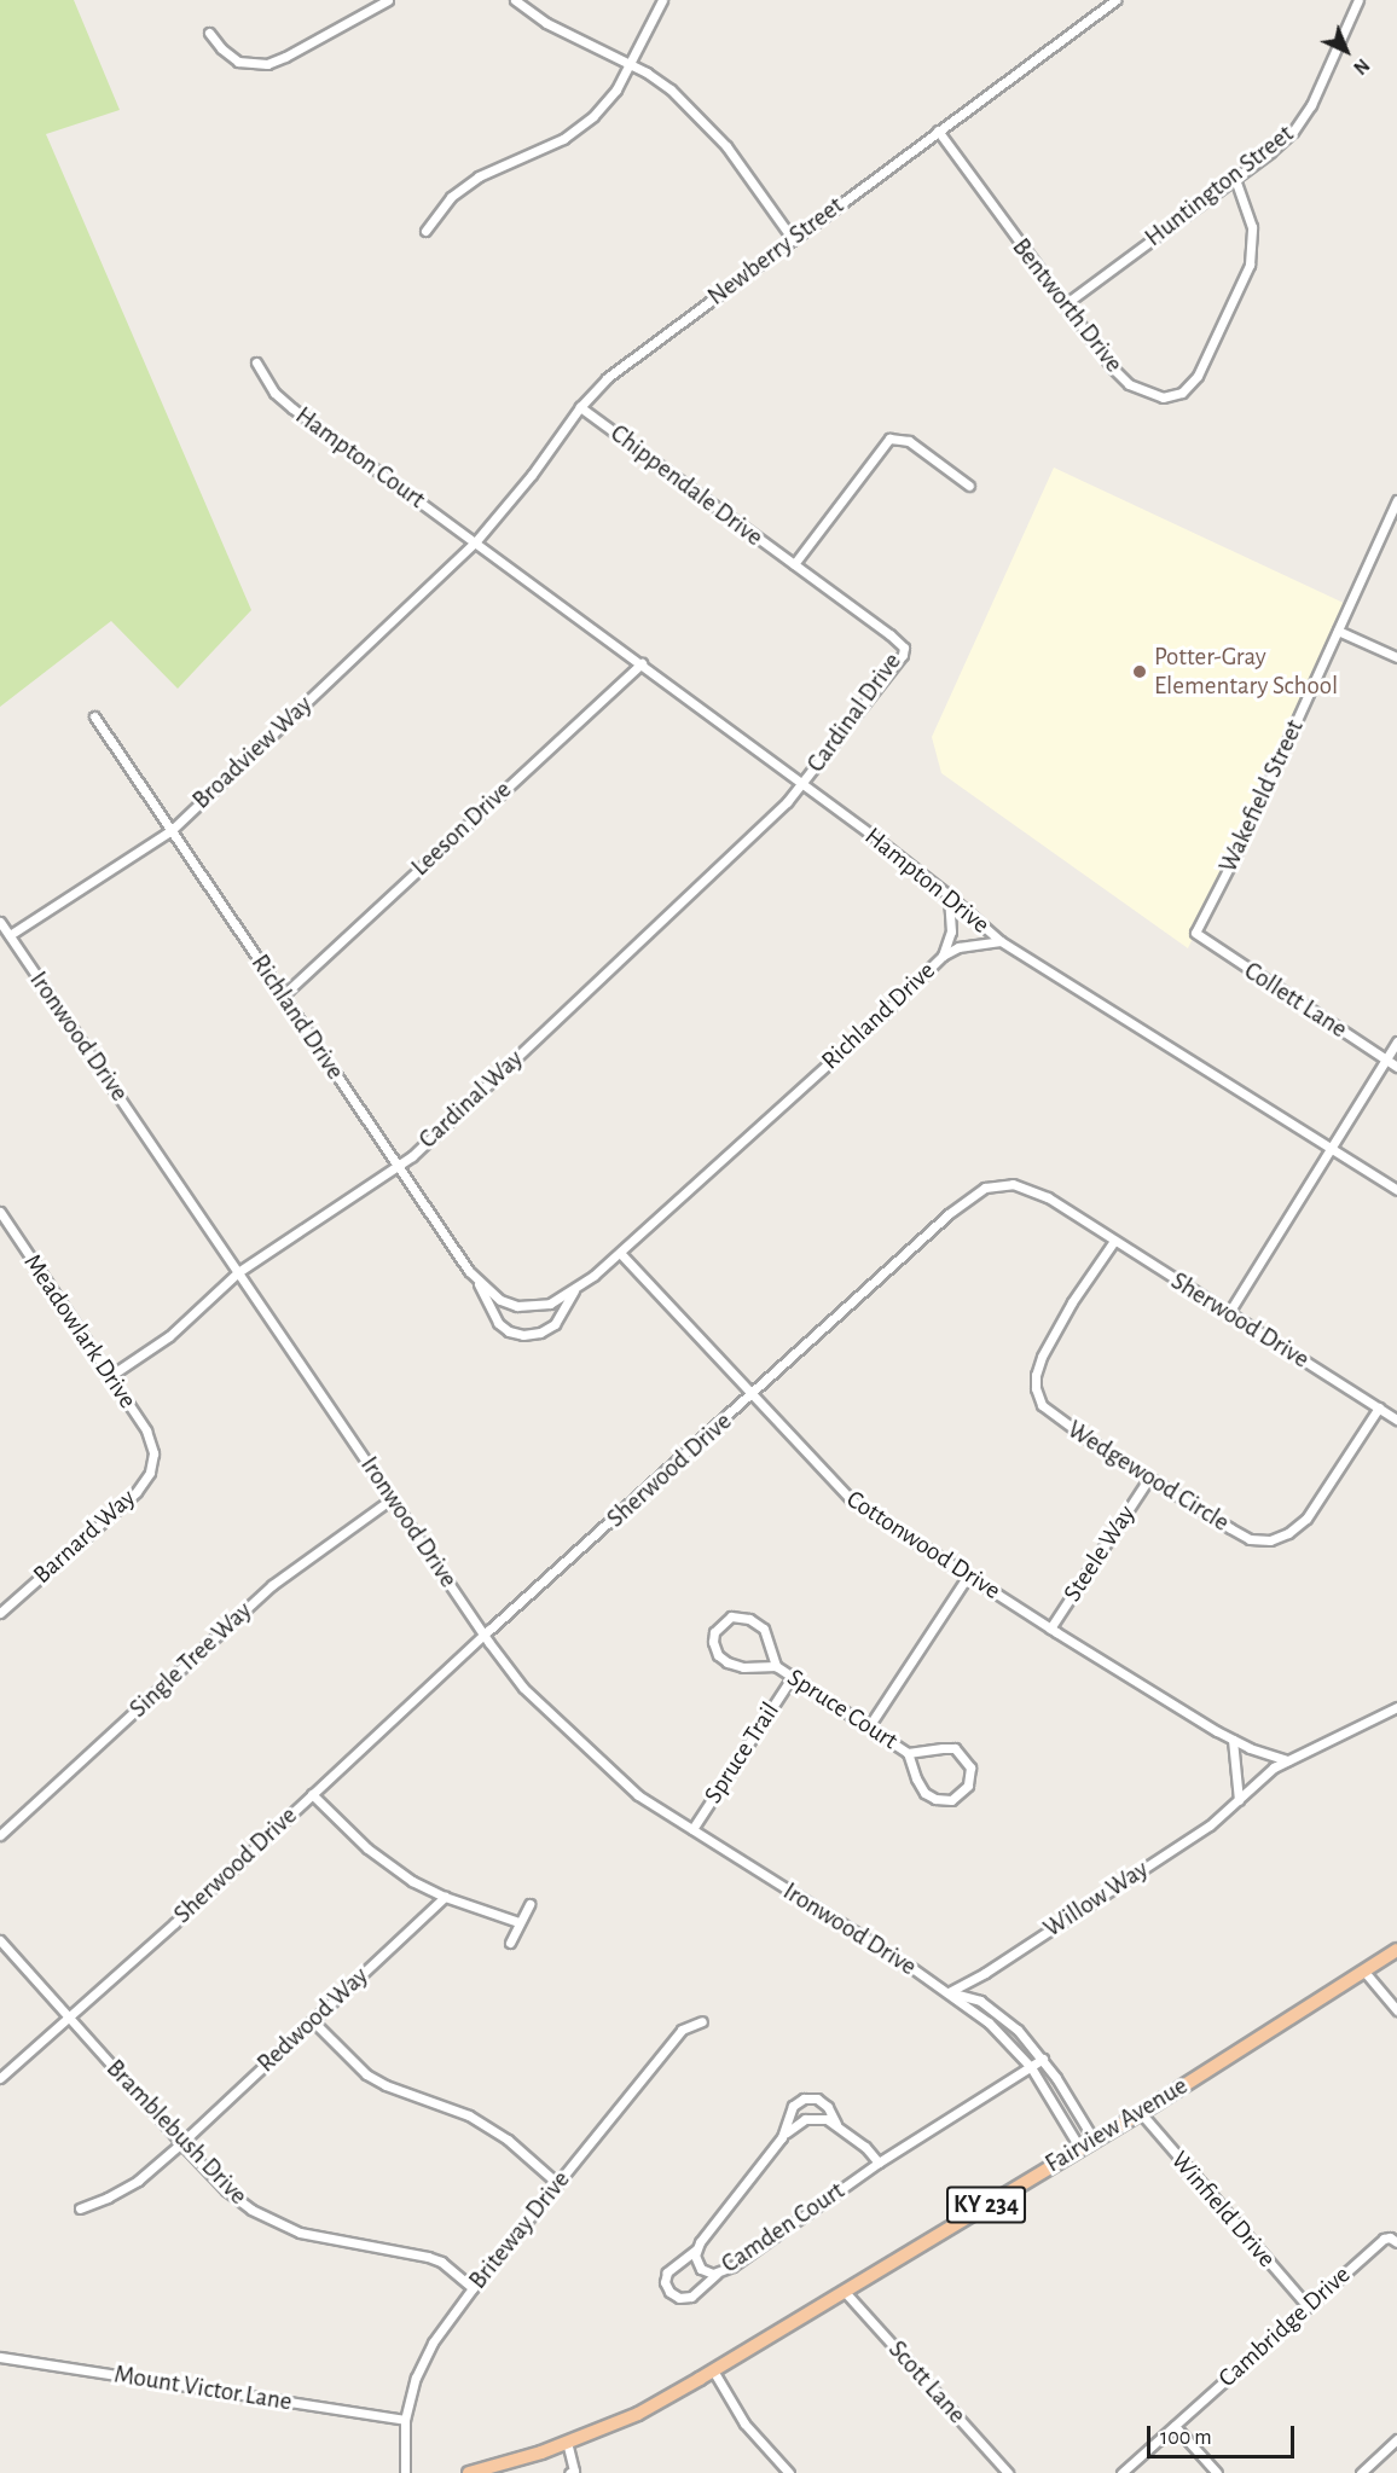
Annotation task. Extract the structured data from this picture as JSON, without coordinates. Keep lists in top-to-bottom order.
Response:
{
  "streets": {
    "main road": ["Fairview Avenue", "KY 234"],
    "street": [
      "Huntington Street",
      "Newberry Street",
      "Bentworth Drive",
      "Hampton Court",
      "Chippendale Drive",
      "Cardinal Drive",
      "Broadview Way",
      "Wakefield Street",
      "Leeson Drive",
      "Hampton Drive",
      "Collett Lane",
      "Richland Drive",
      "Ironwood Drive",
      "Cardinal Way",
      "Sherwood Drive",
      "Meadowlark Drive",
      "Wedgewood Circle",
      "Barnard Way",
      "Cottonwood Drive",
      "Steele Way",
      "Single Tree Way",
      "Spruce Court",
      "Spruce Trail",
      "Willow Way",
      "Redwood Way",
      "Bramblebush Drive",
      "Winfield Drive",
      "Camden Court",
      "Briteway Drive",
      "Cambridge Drive",
      "Scott Lane",
      "Mount Victor Lane"
    ]
  },
  "crossings": [
    ["Huntington Street", "Bentworth Drive"],
    ["Newberry Street", "Bentworth Drive"],
    ["Newberry Street", "Hampton Court"],
    ["Newberry Street", "Chippendale Drive"],
    ["Newberry Street", "Broadview Way"],
    ["Newberry Street", "Hampton Drive"],
    ["Hampton Court", "Broadview Way"],
    ["Hampton Court", "Hampton Drive"],
    ["Chippendale Drive", "Cardinal Drive"],
    ["Cardinal Drive", "Hampton Drive"],
    ["Cardinal Drive", "Cardinal Way"],
    ["Broadview Way", "Hampton Drive"],
    ["Broadview Way", "Richland Drive"],
    ["Broadview Way", "Ironwood Drive"],
    ["Wakefield Street", "Collett Lane"],
    ["Leeson Drive", "Hampton Drive"],
    ["Leeson Drive", "Richland Drive"],
    ["Hampton Drive", "Richland Drive"],
    ["Hampton Drive", "Cardinal Way"],
    ["Richland Drive", "Cardinal Way"],
    ["Richland Drive", "Cottonwood Drive"],
    ["Ironwood Drive", "Cardinal Way"],
    ["Ironwood Drive", "Sherwood Drive"],
    ["Ironwood Drive", "Single Tree Way"],
    ["Ironwood Drive", "Spruce Trail"],
    ["Ironwood Drive", "Willow Way"],
    ["Ironwood Drive", "Fairview Avenue"],
    ["Ironwood Drive", "Camden Court"],
    ["Cardinal Way", "Meadowlark Drive"],
    ["Sherwood Drive", "Wedgewood Circle"],
    ["Sherwood Drive", "Cottonwood Drive"],
    ["Sherwood Drive", "Bramblebush Drive"],
    ["Meadowlark Drive", "Barnard Way"],
    ["Wedgewood Circle", "Steele Way"],
    ["Cottonwood Drive", "Steele Way"],
    ["Cottonwood Drive", "Willow Way"],
    ["Spruce Court", "Spruce Trail"],
    ["Redwood Way", "Bramblebush Drive"],
    ["Fairview Avenue", "KY 234"],
    ["Fairview Avenue", "Winfield Drive"],
    ["Fairview Avenue", "Scott Lane"],
    ["Bramblebush Drive", "Briteway Drive"],
    ["Winfield Drive", "Cambridge Drive"],
    ["Briteway Drive", "Mount Victor Lane"]
  ],
  "places": ["Potter-Gray Elementary School"],
  "scale_bar": "100 m",
  "north": "bottom right"
}
